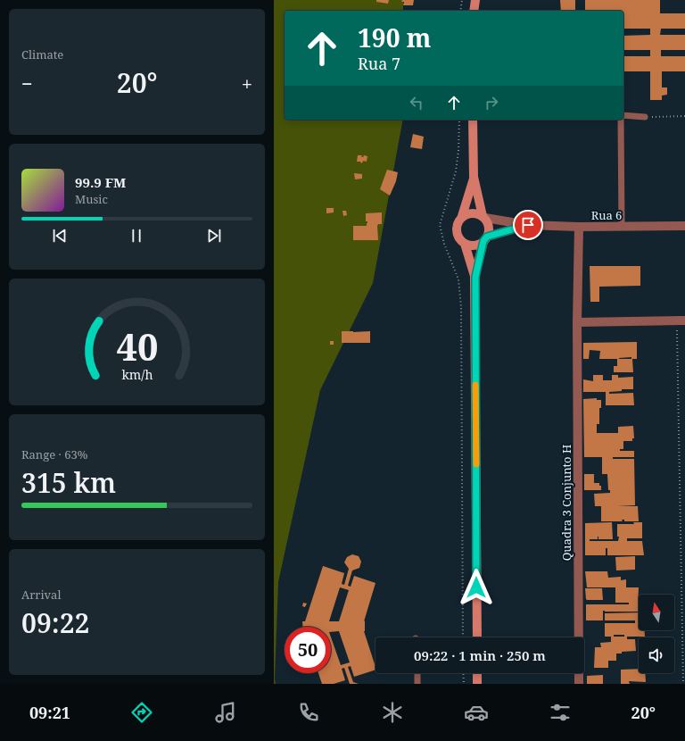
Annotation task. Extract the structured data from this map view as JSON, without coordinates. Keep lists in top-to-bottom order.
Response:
{
  "streets": {
    "street": ["Rua 6", "Quadra 3 Conjunto H"]
  },
  "crossings": [
    ["Rua 6", "Quadra 3 Conjunto H"]
  ],
  "north": "top",
  "page": {
    "tile": [
      "Climate",
      ["Range · 63%", "315 km"],
      ["Arrival", "09:22"]
    ],
    "turn": ["190 m", "Rua 7"],
    "heat": ["−", "20°", "+"],
    "song": ["99.9 FM", "Music"],
    "limit": "50",
    "trip": "09:22 · 1 min · 250 m",
    "tabs": ["09:21", "20°"],
    "gauge": ["40", "km/h"]
  }
}
